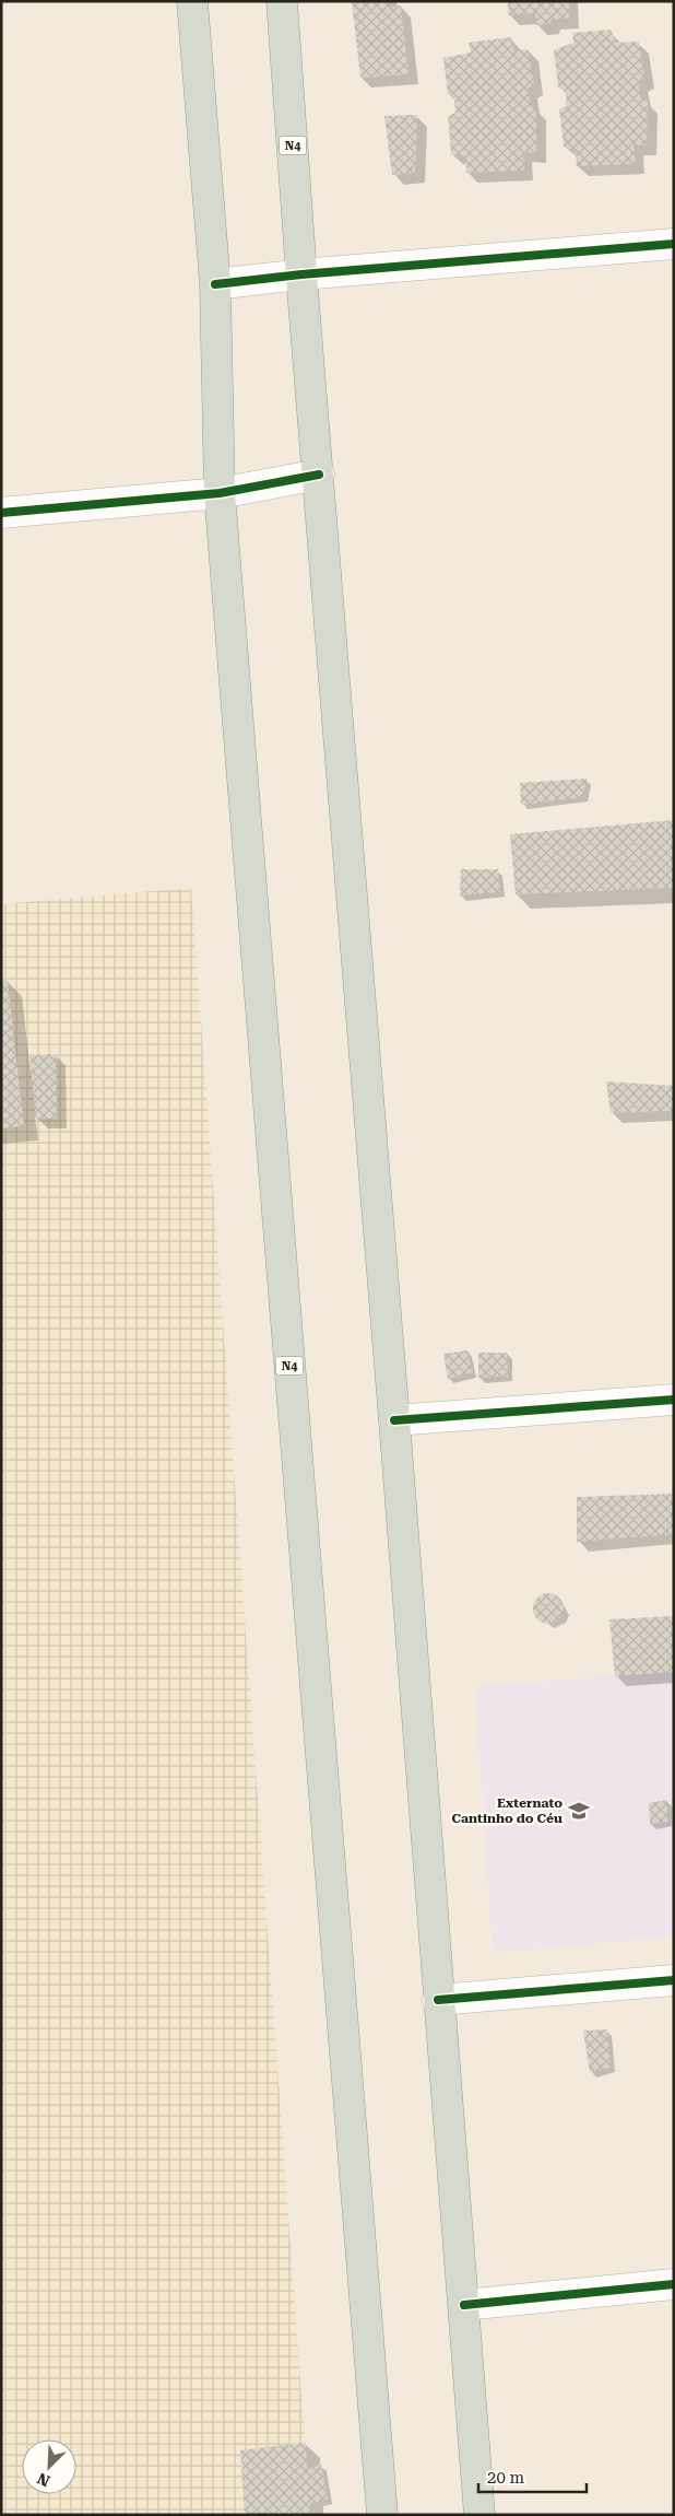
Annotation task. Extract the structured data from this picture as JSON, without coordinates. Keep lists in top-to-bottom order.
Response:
{
  "streets": {
    "highway": ["N4"]
  },
  "places": {
    "school or university": ["Externato Cantinho do Céu"]
  },
  "scale_bar": "20 m",
  "north": "bottom left"
}
